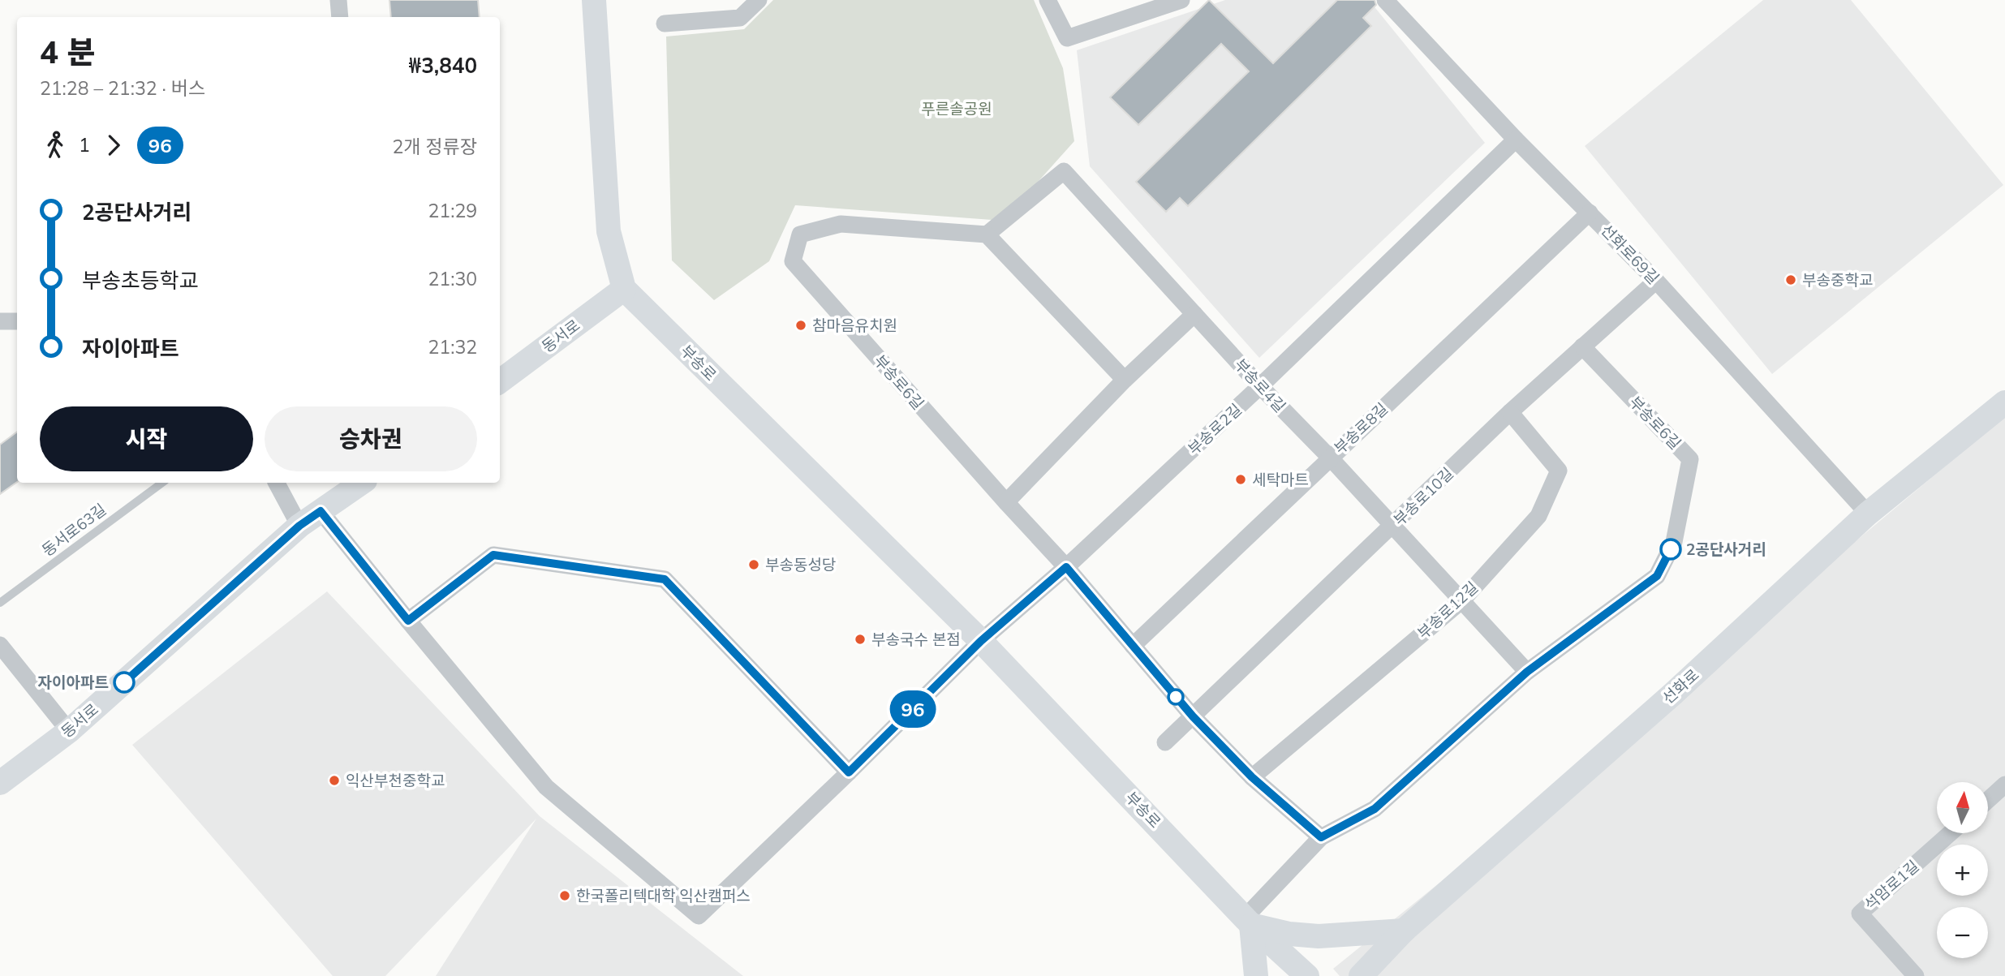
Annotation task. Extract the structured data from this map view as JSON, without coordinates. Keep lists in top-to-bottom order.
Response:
{
  "streets": {
    "street": [
      "선화로69길",
      "동서로",
      "부송로",
      "부송로6길",
      "부송로4길",
      "부송로8길",
      "부송로2길",
      "부송로10길",
      "부송로12길",
      "선화로",
      "석암로1길"
    ],
    "lane": ["동서로63길"]
  },
  "crossings": [
    ["선화로69길", "부송로8길"],
    ["선화로69길", "부송로2길"],
    ["선화로69길", "부송로10길"],
    ["선화로69길", "선화로"],
    ["동서로", "부송로"],
    ["부송로", "부송로2길"],
    ["부송로6길", "부송로4길"],
    ["부송로6길", "부송로8길"],
    ["부송로6길", "부송로2길"],
    ["부송로6길", "부송로10길"],
    ["부송로6길", "부송로12길"],
    ["부송로4길", "부송로8길"],
    ["부송로4길", "부송로2길"],
    ["부송로4길", "부송로10길"],
    ["부송로4길", "부송로12길"],
    ["부송로10길", "부송로12길"]
  ],
  "parks": ["푸른솔공원"],
  "places": [
    "부송중학교",
    "참마음유치원",
    "세탁마트",
    "2공단사거리",
    "부송동성당",
    "부송국수 본점",
    "자이아파트",
    "익산부천중학교",
    "한국폴리텍대학 익산캠퍼스"
  ],
  "lines": ["bus line 96"],
  "north": "top",
  "page": {
    "on_map": "96",
    "heading": ["4 분", "21:28 – 21:32 · 버스", "₩3,840"],
    "legs": ["1", "96", "2개 정류장"],
    "list": [
      {
        "name": "2공단사거리",
        "value": "21:29"
      },
      {
        "name": "부송초등학교",
        "value": "21:30"
      },
      {
        "name": "자이아파트",
        "value": "21:32"
      }
    ],
    "buttons": ["시작", "승차권"],
    "map_buttons": ["+", "−"]
  }
}
